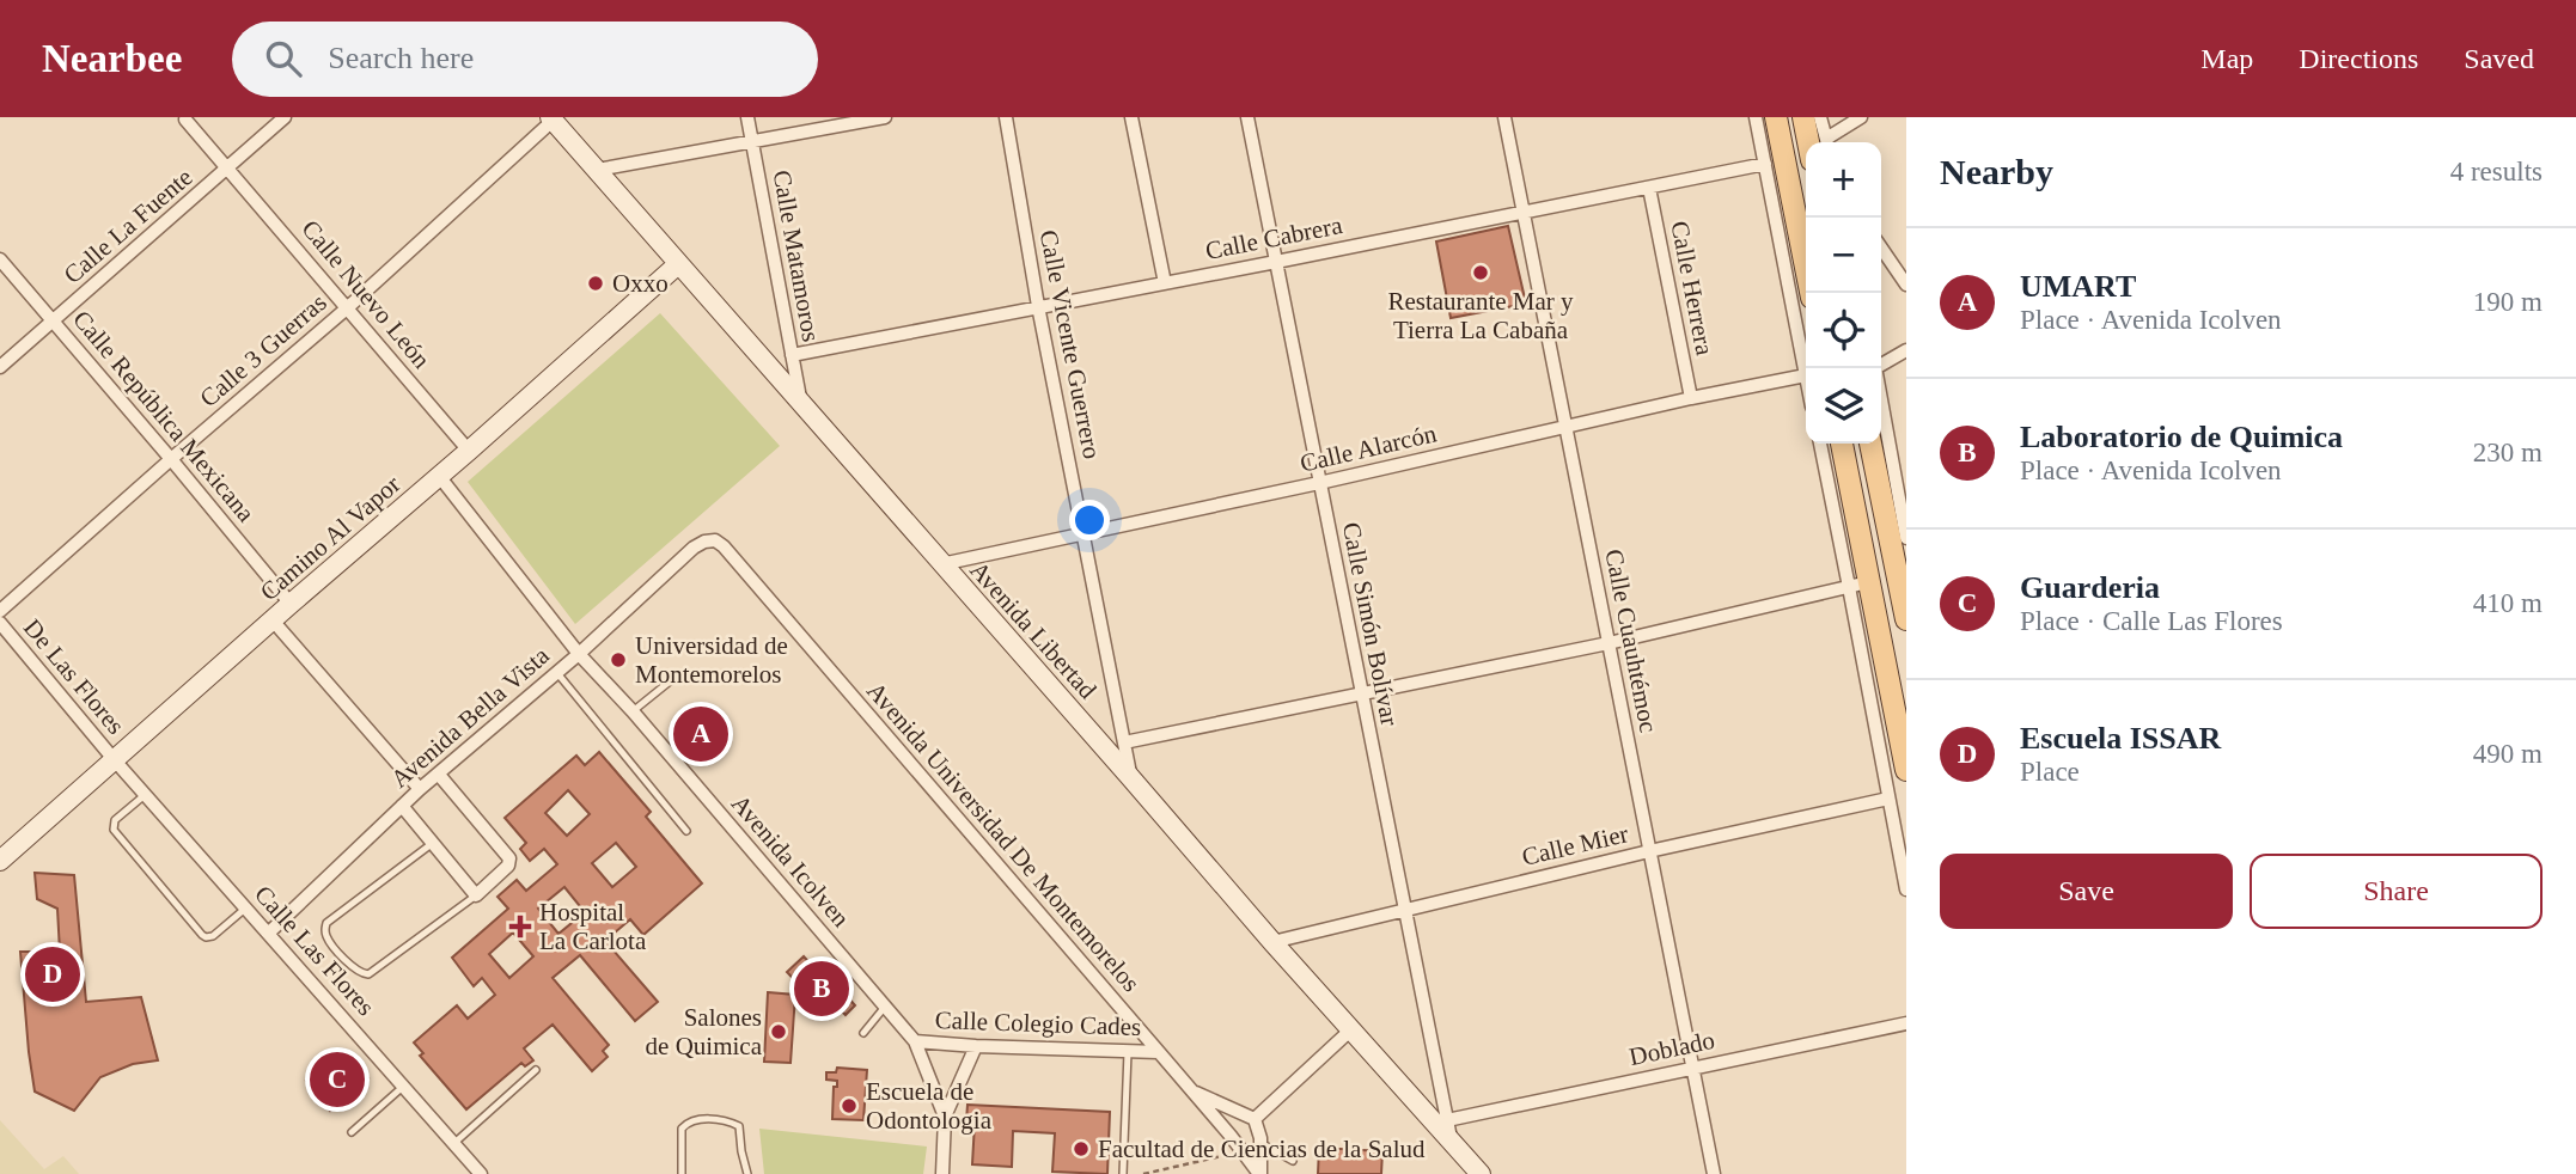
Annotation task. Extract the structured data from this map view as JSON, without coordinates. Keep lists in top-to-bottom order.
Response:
{
  "streets": {
    "street": [
      "Calle La Fuente",
      "Calle Cabrera",
      "Calle Matamoros",
      "Calle Herrera",
      "Calle Nuevo León",
      "Calle Vicente Guerrero",
      "Calle 3 Guerras",
      "Calle República Mexicana",
      "Calle Alarcón",
      "Camino Al Vapor",
      "Calle Simón Bolívar",
      "Avenida Libertad",
      "Calle Cuauhtémoc",
      "De Las Flores",
      "Avenida Bella Vista",
      "Avenida Universidad De Montemorelos",
      "Calle Mier",
      "Avenida Icolven",
      "Calle Las Flores",
      "Calle Colegio Cades",
      "Doblado"
    ]
  },
  "crossings": [
    ["Calle La Fuente", "Calle Nuevo León"],
    ["Calle La Fuente", "Calle República Mexicana"],
    ["Calle Cabrera", "Calle Matamoros"],
    ["Calle Cabrera", "Calle Herrera"],
    ["Calle Cabrera", "Calle Vicente Guerrero"],
    ["Calle Cabrera", "Calle Simón Bolívar"],
    ["Calle Cabrera", "Calle Cuauhtémoc"],
    ["Calle Matamoros", "Avenida Libertad"],
    ["Calle Herrera", "Calle Alarcón"],
    ["Calle Nuevo León", "Calle 3 Guerras"],
    ["Calle Nuevo León", "Camino Al Vapor"],
    ["Calle Vicente Guerrero", "Calle Alarcón"],
    ["Calle Vicente Guerrero", "Avenida Libertad"],
    ["Calle 3 Guerras", "Calle República Mexicana"],
    ["Calle 3 Guerras", "Avenida Libertad"],
    ["Calle República Mexicana", "Camino Al Vapor"],
    ["Calle Alarcón", "Calle Simón Bolívar"],
    ["Calle Alarcón", "Avenida Libertad"],
    ["Calle Alarcón", "Calle Cuauhtémoc"],
    ["Camino Al Vapor", "Avenida Libertad"],
    ["Camino Al Vapor", "De Las Flores"],
    ["Camino Al Vapor", "Avenida Icolven"],
    ["Camino Al Vapor", "Calle Las Flores"],
    ["Calle Simón Bolívar", "Avenida Libertad"],
    ["Calle Simón Bolívar", "Calle Mier"],
    ["Calle Simón Bolívar", "Doblado"],
    ["Avenida Libertad", "Calle Mier"],
    ["Avenida Libertad", "Doblado"],
    ["Calle Cuauhtémoc", "Calle Mier"],
    ["Calle Cuauhtémoc", "Doblado"],
    ["De Las Flores", "Calle Las Flores"],
    ["Avenida Bella Vista", "Avenida Universidad De Montemorelos"],
    ["Avenida Bella Vista", "Avenida Icolven"],
    ["Avenida Bella Vista", "Calle Las Flores"],
    ["Avenida Universidad De Montemorelos", "Calle Colegio Cades"],
    ["Avenida Icolven", "Calle Colegio Cades"]
  ],
  "places": {
    "other": [
      "Restaurante Mar y Tierra La Cabaña",
      "Oxxo",
      "Universidad de Montemorelos",
      "Salones de Quimica",
      "Escuela de Odontologia",
      "Facultad de Ciencias de la Salud"
    ],
    "health": ["Hospital La Carlota"]
  },
  "page": {
    "header": "Nearbee",
    "search": "Search here",
    "nav": ["Map", "Directions", "Saved"],
    "heading": ["Nearby", "4 results"],
    "map_buttons": ["+", "−"],
    "list": [
      {
        "mark": "A",
        "name": "UMART",
        "note": "Place · Avenida Icolven",
        "value": "190 m"
      },
      {
        "mark": "B",
        "name": "Laboratorio de Quimica",
        "note": "Place · Avenida Icolven",
        "value": "230 m"
      },
      {
        "mark": "C",
        "name": "Guarderia",
        "note": "Place · Calle Las Flores",
        "value": "410 m"
      },
      {
        "mark": "D",
        "name": "Escuela ISSAR",
        "note": "Place",
        "value": "490 m"
      }
    ],
    "pins": [
      "A",
      "D",
      "B",
      "C"
    ],
    "buttons": ["Save", "Share"]
  }
}
